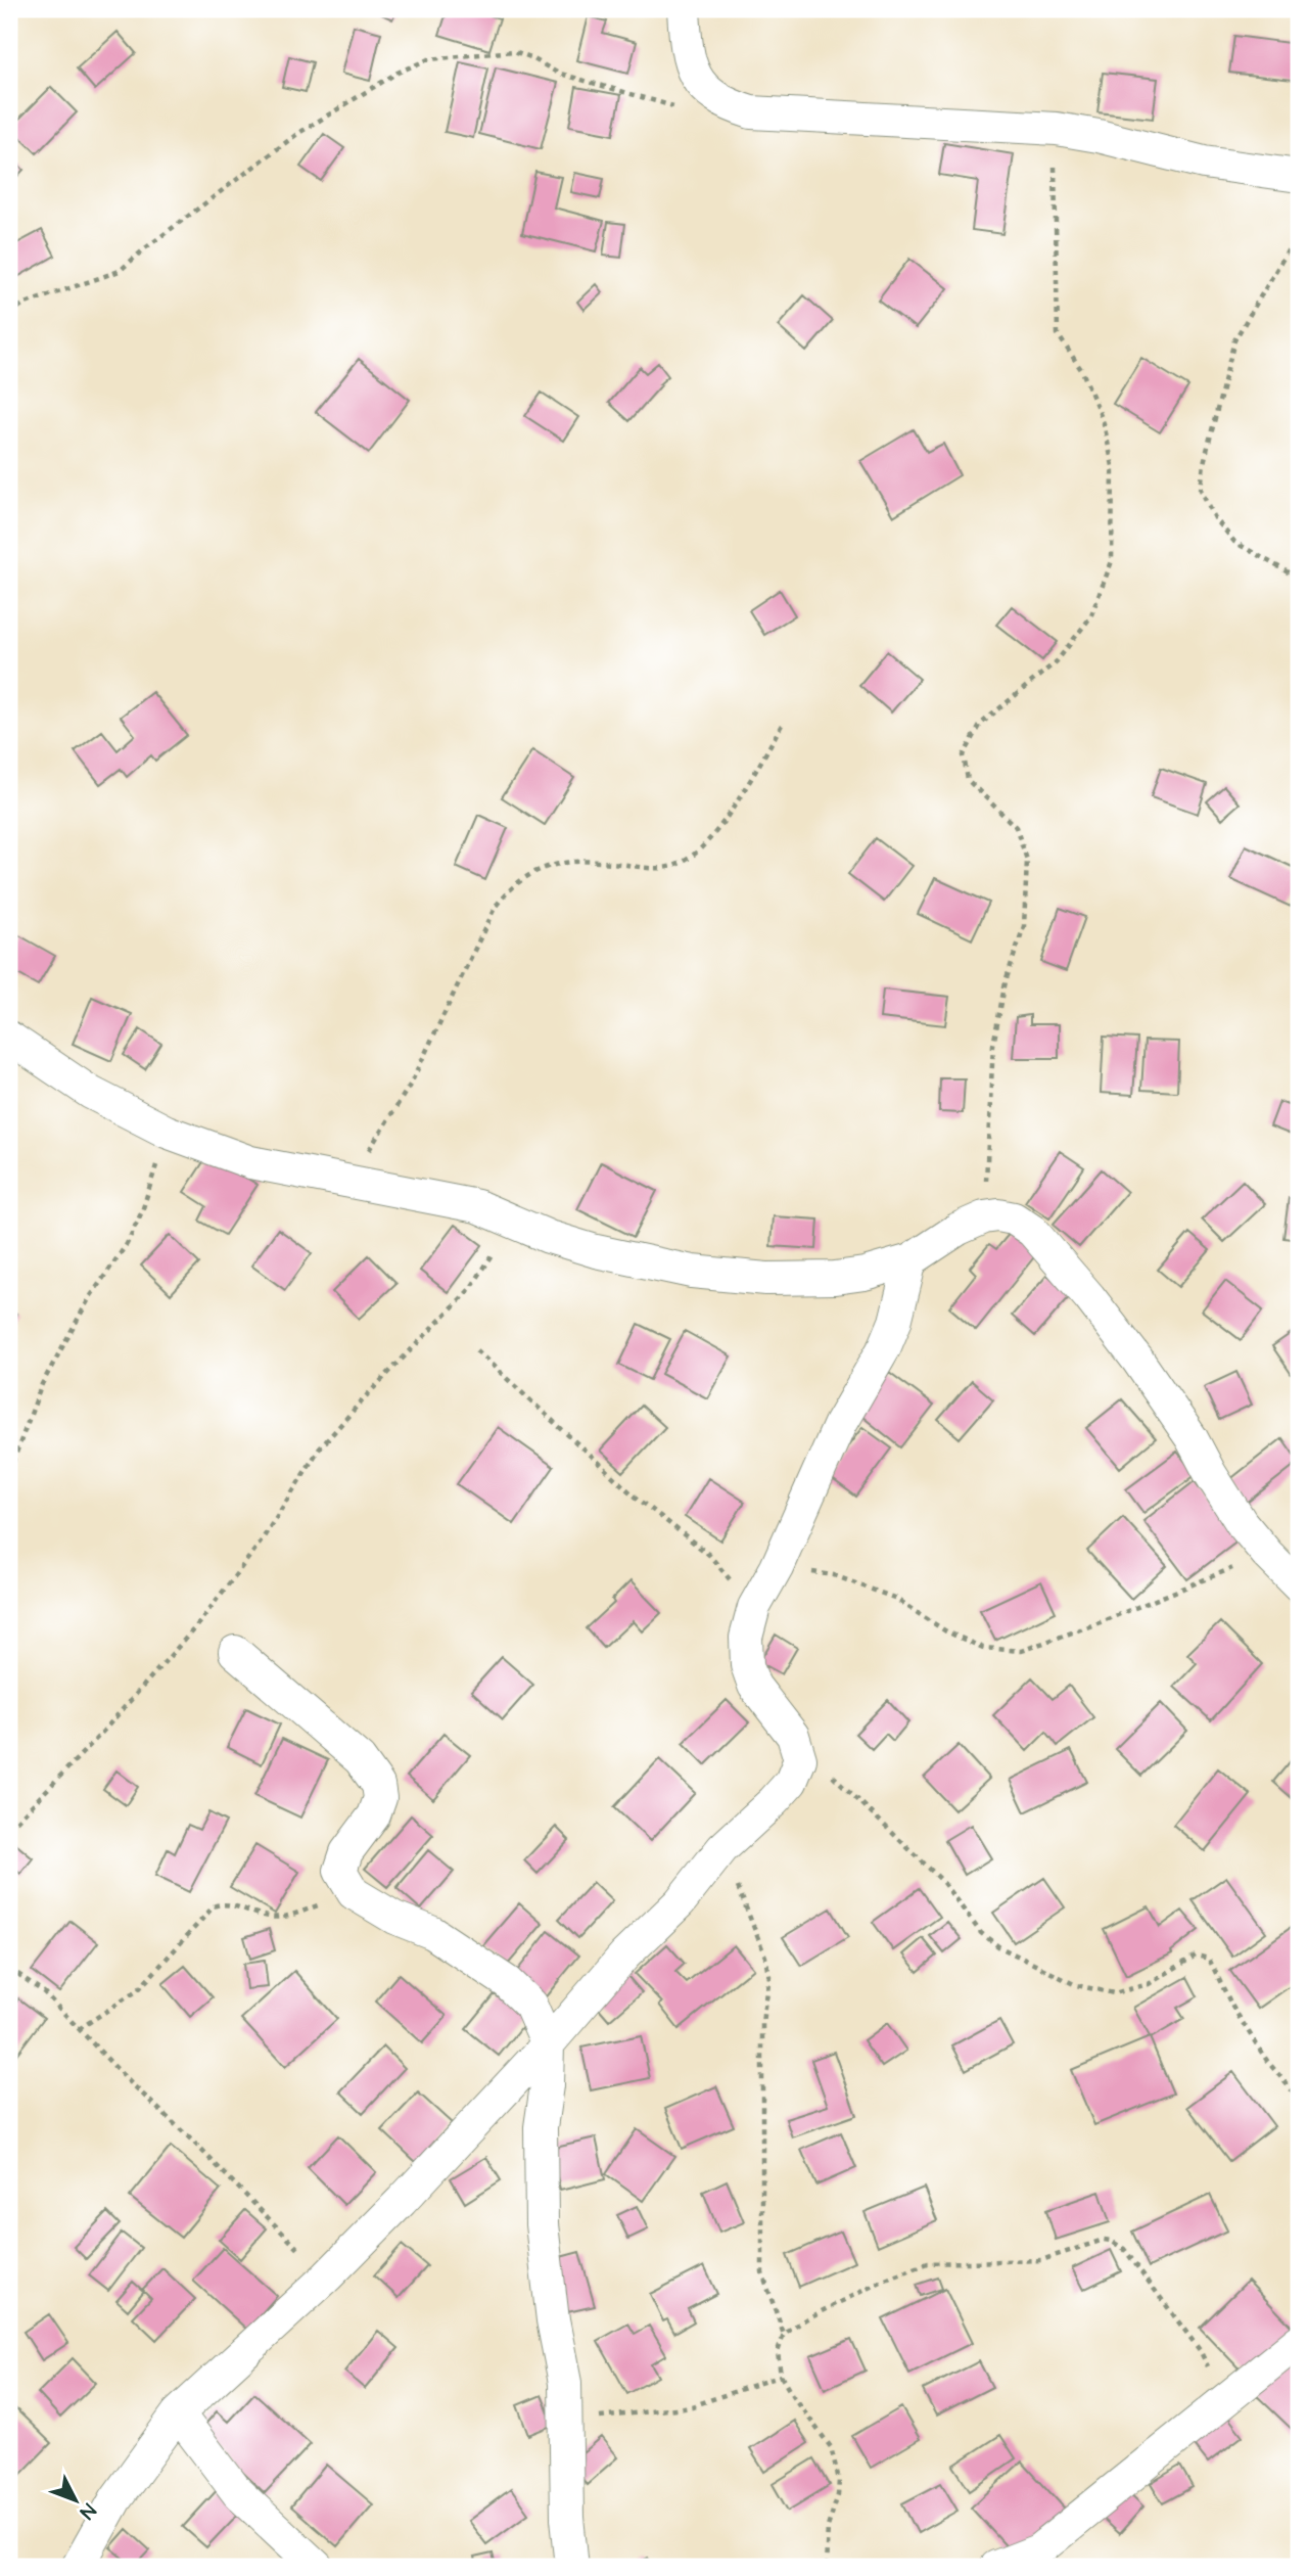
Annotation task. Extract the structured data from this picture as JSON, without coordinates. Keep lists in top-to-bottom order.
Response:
{
  "north": "bottom right"
}
